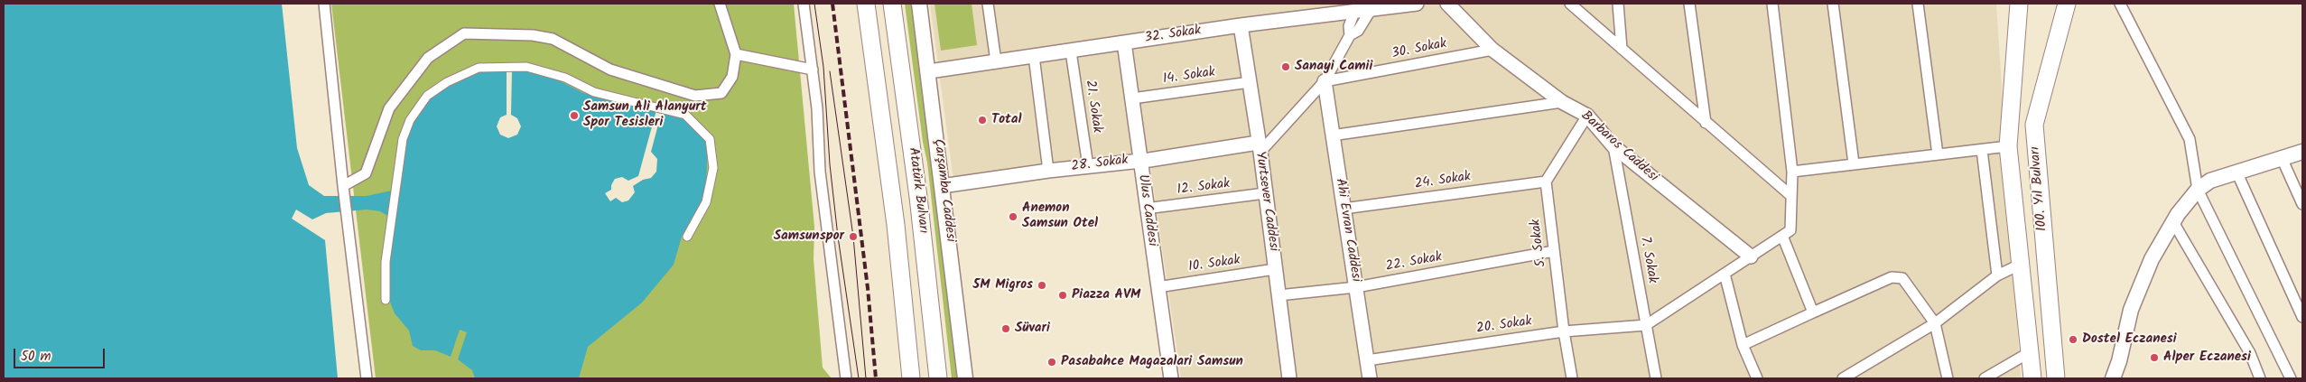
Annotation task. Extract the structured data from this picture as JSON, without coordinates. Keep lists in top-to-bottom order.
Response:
{
  "streets": {
    "main road": ["100. Yıl Bulvarı", "Atatürk Bulvarı", "Çarşamba Caddesi"],
    "street": [
      "32. Sokak",
      "30. Sokak",
      "14. Sokak",
      "21. Sokak",
      "Barbaros Caddesi",
      "28. Sokak",
      "24. Sokak",
      "12. Sokak",
      "Yurtsever Caddesi",
      "Ulus Caddesi",
      "Ahi Evran Caddesi",
      "5. Sokak",
      "7. Sokak",
      "22. Sokak",
      "10. Sokak",
      "20. Sokak"
    ]
  },
  "crossings": [
    ["32. Sokak", "21. Sokak"],
    ["32. Sokak", "Çarşamba Caddesi"],
    ["32. Sokak", "Yurtsever Caddesi"],
    ["32. Sokak", "Ulus Caddesi"],
    ["30. Sokak", "Barbaros Caddesi"],
    ["30. Sokak", "Ahi Evran Caddesi"],
    ["14. Sokak", "Yurtsever Caddesi"],
    ["14. Sokak", "Ulus Caddesi"],
    ["21. Sokak", "28. Sokak"],
    ["Barbaros Caddesi", "7. Sokak"],
    ["28. Sokak", "Çarşamba Caddesi"],
    ["28. Sokak", "Yurtsever Caddesi"],
    ["28. Sokak", "Ulus Caddesi"],
    ["24. Sokak", "Ahi Evran Caddesi"],
    ["24. Sokak", "5. Sokak"],
    ["12. Sokak", "Yurtsever Caddesi"],
    ["12. Sokak", "Ulus Caddesi"],
    ["Yurtsever Caddesi", "22. Sokak"],
    ["Yurtsever Caddesi", "10. Sokak"],
    ["Ulus Caddesi", "10. Sokak"],
    ["Ahi Evran Caddesi", "22. Sokak"],
    ["Ahi Evran Caddesi", "20. Sokak"],
    ["5. Sokak", "22. Sokak"],
    ["5. Sokak", "20. Sokak"],
    ["7. Sokak", "20. Sokak"]
  ],
  "places": [
    "Sanayi Camii",
    "Samsun Ali Alanyurt Spor Tesisleri",
    "Total",
    "Anemon Samsun Otel",
    "Samsunspor",
    "5M Migros",
    "Piazza AVM",
    "Süvari",
    "Dostel Eczanesi",
    "Alper Eczanesi",
    "Pasabahce Magazalari Samsun"
  ],
  "scale_bar": "50 m"
}
